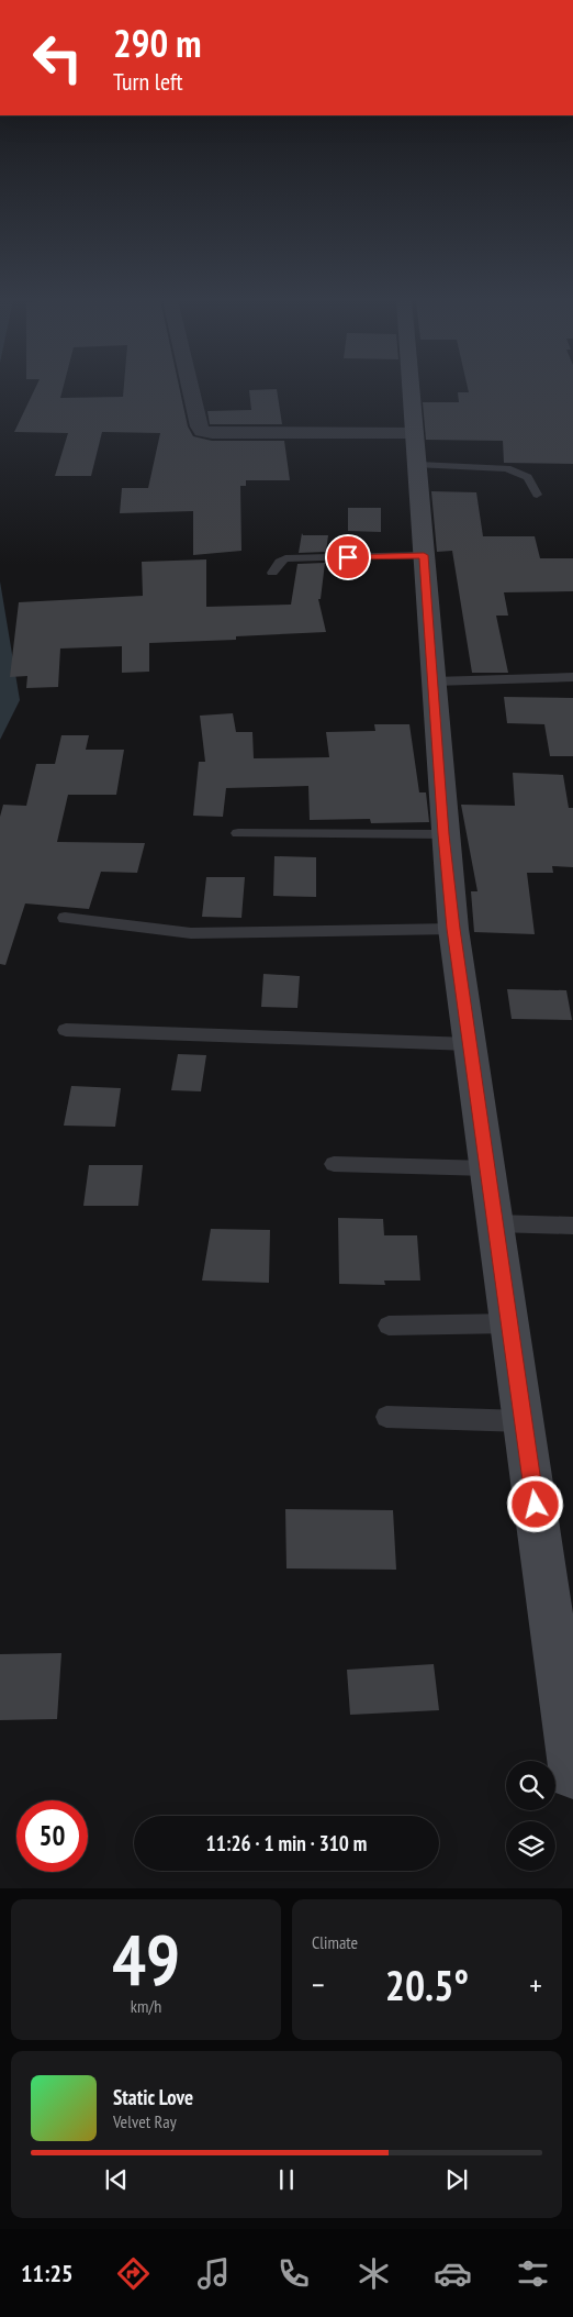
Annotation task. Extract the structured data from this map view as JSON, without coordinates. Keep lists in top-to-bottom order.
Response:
{
  "page": {
    "turn": ["290 m", "Turn left"],
    "limit": "50",
    "trip": "11:26 · 1 min · 310 m",
    "tile": [
      ["49", "km/h"],
      "Climate"
    ],
    "heat": ["−", "20.5°", "+"],
    "song": ["Static Love", "Velvet Ray"],
    "tabs": "11:25"
  }
}
